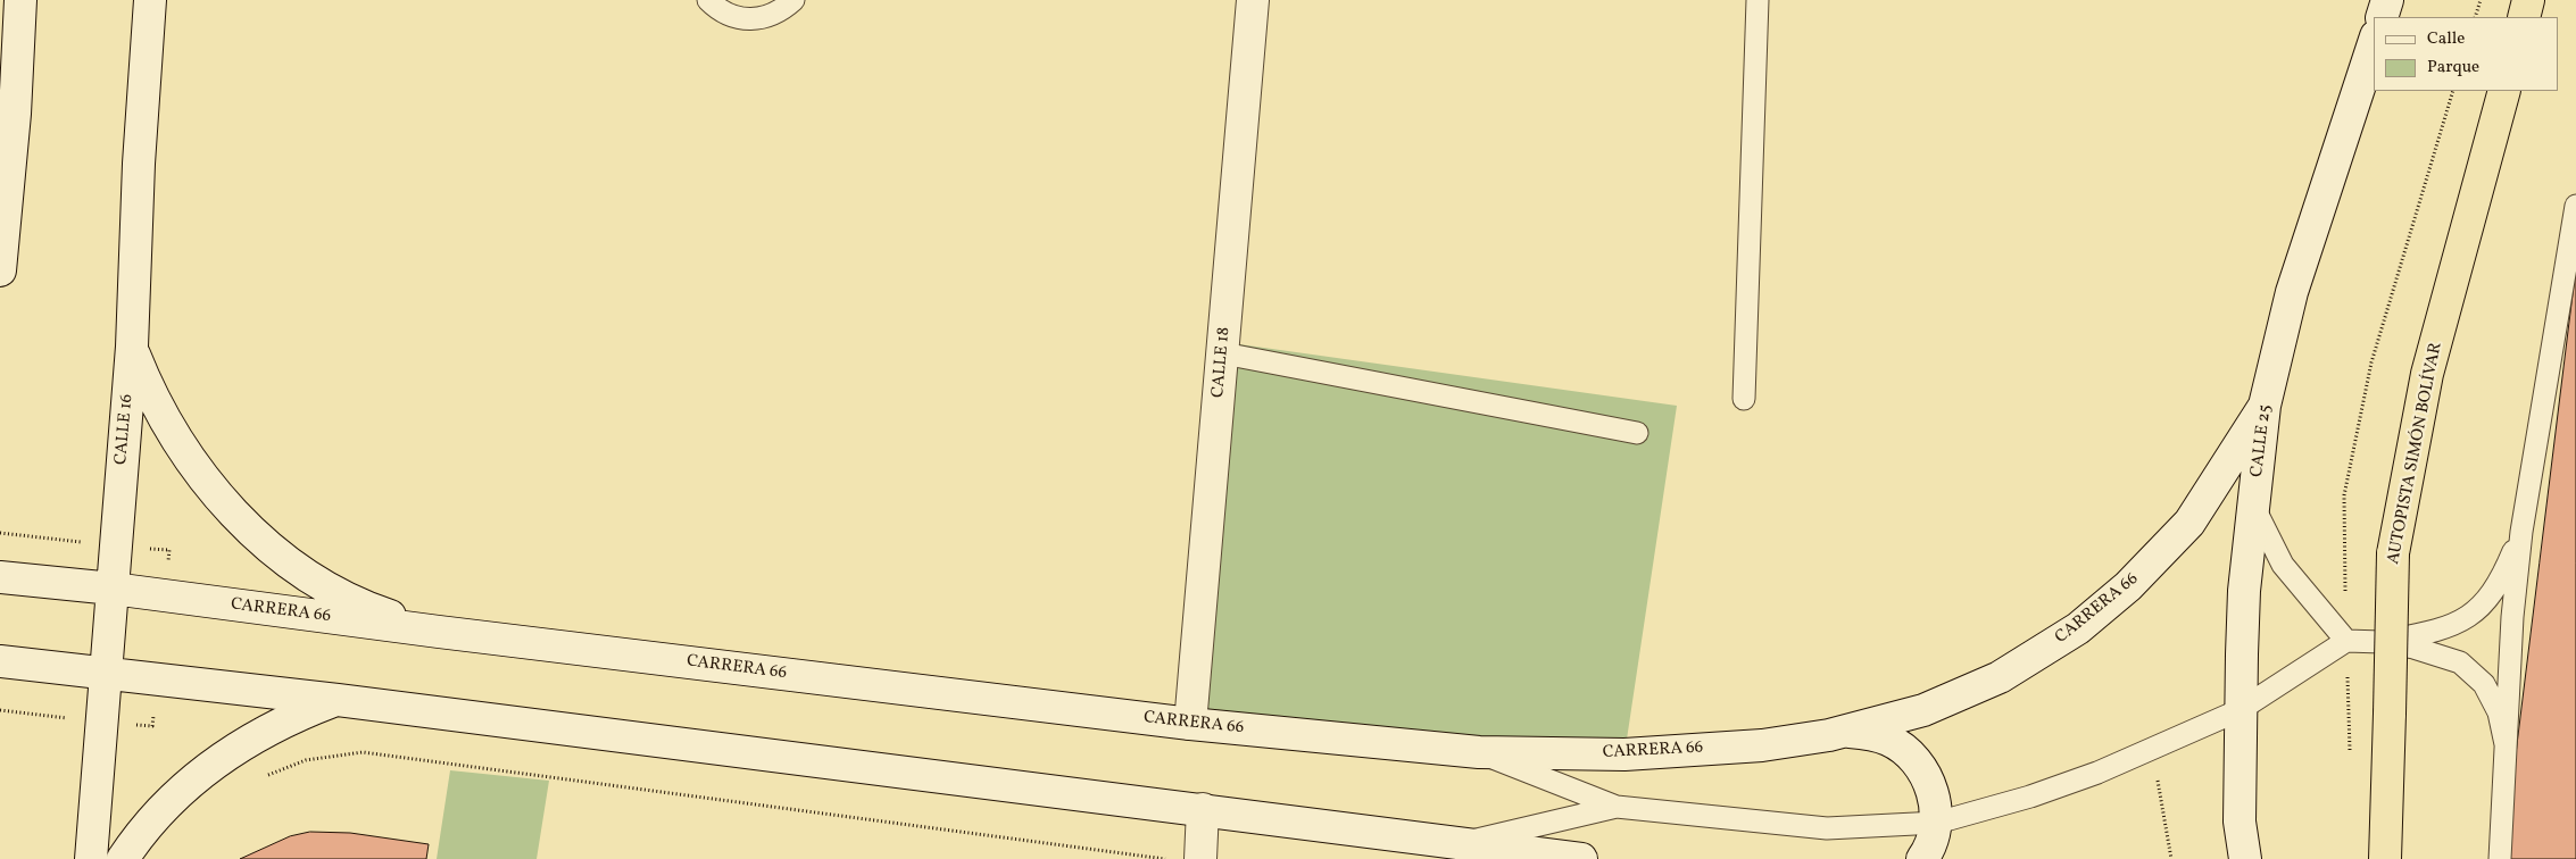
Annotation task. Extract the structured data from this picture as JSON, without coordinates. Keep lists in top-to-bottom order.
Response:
{
  "streets": {
    "highway": ["AUTOPISTA SIMÓN BOLÍVAR"],
    "main road": [
      "CALLE 18",
      "CALLE 16",
      "CALLE 25",
      "CARRERA 66"
    ]
  },
  "crossings": [
    ["CALLE 18", "CARRERA 66"],
    ["CALLE 16", "CARRERA 66"],
    ["CALLE 25", "CARRERA 66"]
  ],
  "legend": ["Calle", "Parque"]
}
